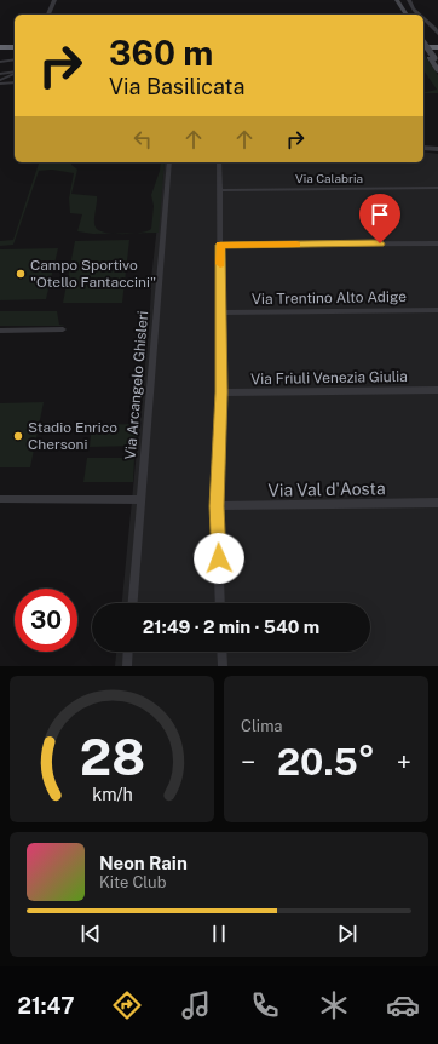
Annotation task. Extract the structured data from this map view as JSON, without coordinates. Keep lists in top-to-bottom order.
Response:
{
  "streets": {
    "street": [
      "Via Calabria",
      "Via Trentino Alto Adige",
      "Via Friuli Venezia Giulia",
      "Via Arcangelo Ghisleri",
      "Via Val d'Aosta"
    ]
  },
  "places": ["Campo Sportivo \"Otello Fantaccini\"", "Stadio Enrico Chersoni"],
  "page": {
    "turn": ["360 m", "Via Basilicata"],
    "limit": "30",
    "trip": "21:49 · 2 min · 540 m",
    "tile": "Clima",
    "heat": ["−", "20.5°", "+"],
    "song": ["Neon Rain", "Kite Club"],
    "tabs": "21:47",
    "gauge": ["28", "km/h"]
  }
}
